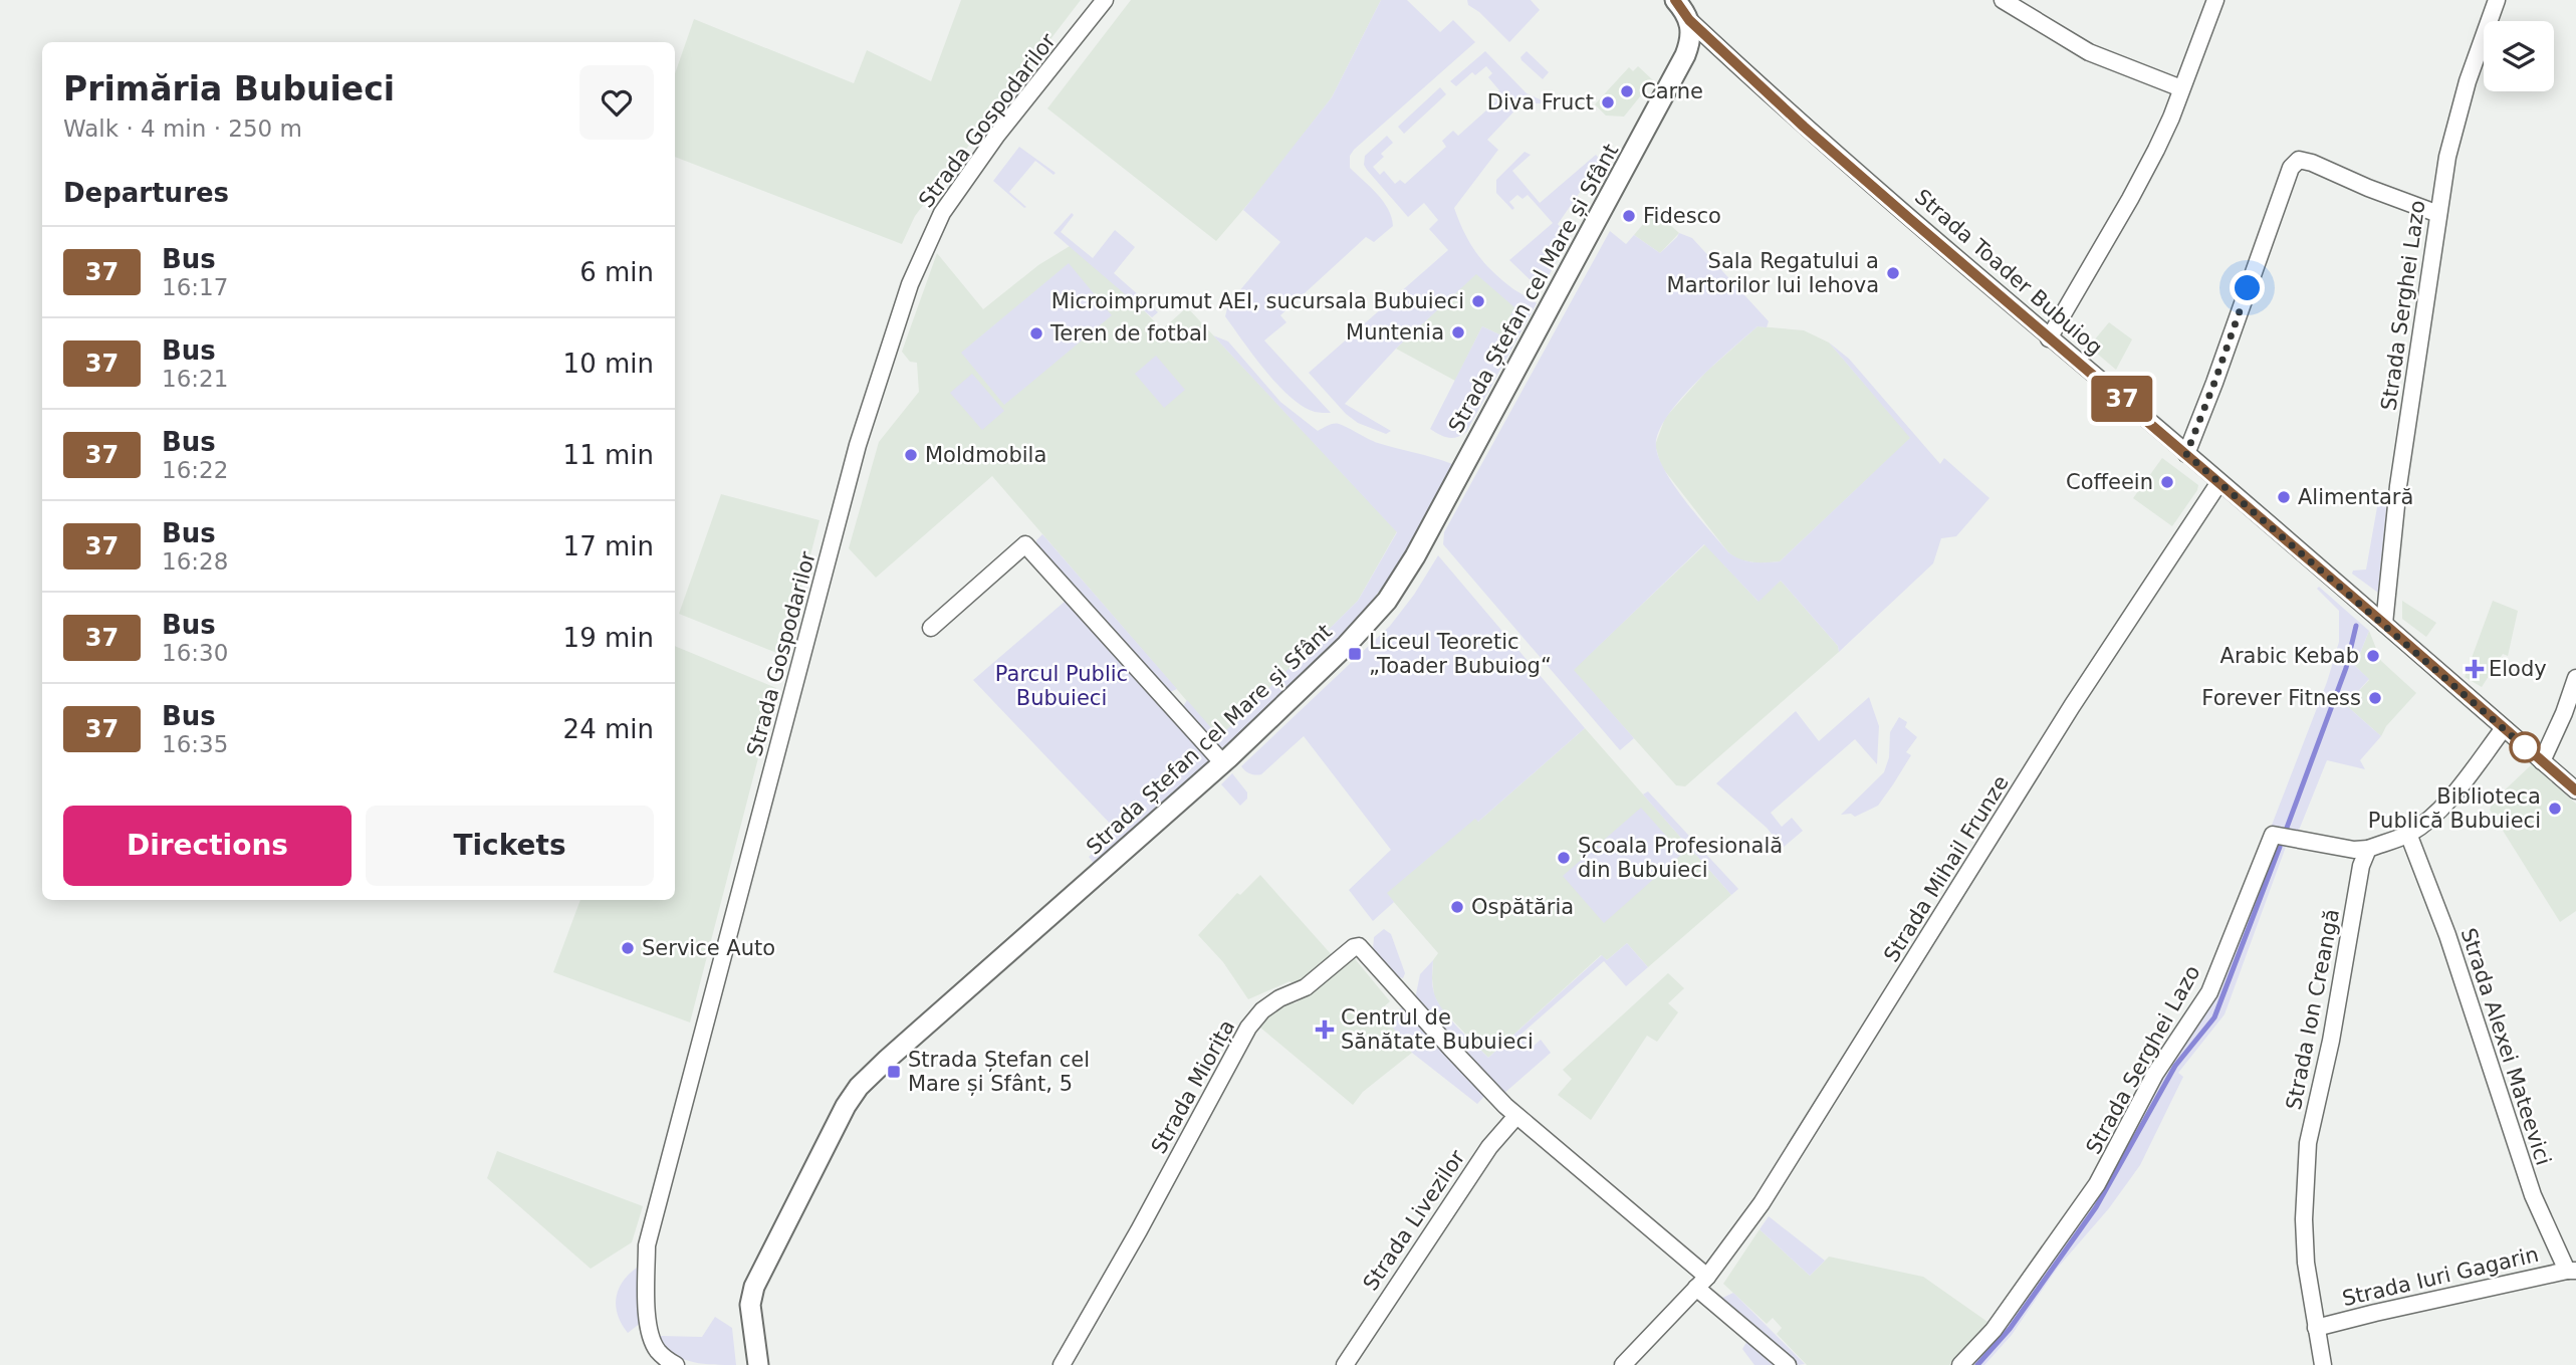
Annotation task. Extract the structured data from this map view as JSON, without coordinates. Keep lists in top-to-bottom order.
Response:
{
  "streets": {
    "street": [
      "Strada Gospodarilor",
      "Strada Toader Bubuiog",
      "Strada Ștefan cel Mare și Sfânt",
      "Strada Serghei Lazo",
      "Strada Mihail Frunze",
      "Strada Ion Creangă",
      "Strada Alexei Mateevici",
      "Strada Miorița",
      "Strada Livezilor",
      "Strada Iuri Gagarin"
    ]
  },
  "crossings": [
    ["Strada Toader Bubuiog", "Strada Ștefan cel Mare și Sfânt"],
    ["Strada Toader Bubuiog", "Strada Serghei Lazo"],
    ["Strada Toader Bubuiog", "Strada Mihail Frunze"],
    ["Strada Serghei Lazo", "Strada Ion Creangă"],
    ["Strada Ion Creangă", "Strada Iuri Gagarin"],
    ["Strada Alexei Mateevici", "Strada Iuri Gagarin"],
    ["Strada Miorița", "Strada Livezilor"]
  ],
  "parks": ["Parcul Public Bubuieci"],
  "places": {
    "other": [
      "Carne",
      "Diva Fruct",
      "Fidesco",
      "Sala Regatului a Martorilor lui Iehova",
      "Microimprumut AEI, sucursala Bubuieci",
      "Muntenia",
      "Teren de fotbal",
      "Moldmobila",
      "Coffeein",
      "Alimentară",
      "Arabic Kebab",
      "Forever Fitness",
      "Biblioteca Publică Bubuieci",
      "Școala Profesională din Bubuieci",
      "Ospătăria",
      "Service Auto"
    ],
    "transit": ["Liceul Teoretic „Toader Bubuiog“", "Strada Ștefan cel Mare și Sfânt, 5"],
    "health": ["Elody", "Centrul de Sănătate Bubuieci"]
  },
  "lines": ["bus line 37"],
  "page": {
    "on_map": "37",
    "heading": [
      ["Primăria Bubuieci", "Walk · 4 min · 250 m"],
      "Departures"
    ],
    "list": [
      {
        "mark": "37",
        "name": "Bus",
        "note": "16:17",
        "value": "6 min"
      },
      {
        "mark": "37",
        "name": "Bus",
        "note": "16:21",
        "value": "10 min"
      },
      {
        "mark": "37",
        "name": "Bus",
        "note": "16:22",
        "value": "11 min"
      },
      {
        "mark": "37",
        "name": "Bus",
        "note": "16:28",
        "value": "17 min"
      },
      {
        "mark": "37",
        "name": "Bus",
        "note": "16:30",
        "value": "19 min"
      },
      {
        "mark": "37",
        "name": "Bus",
        "note": "16:35",
        "value": "24 min"
      }
    ],
    "buttons": ["Directions", "Tickets"]
  }
}
